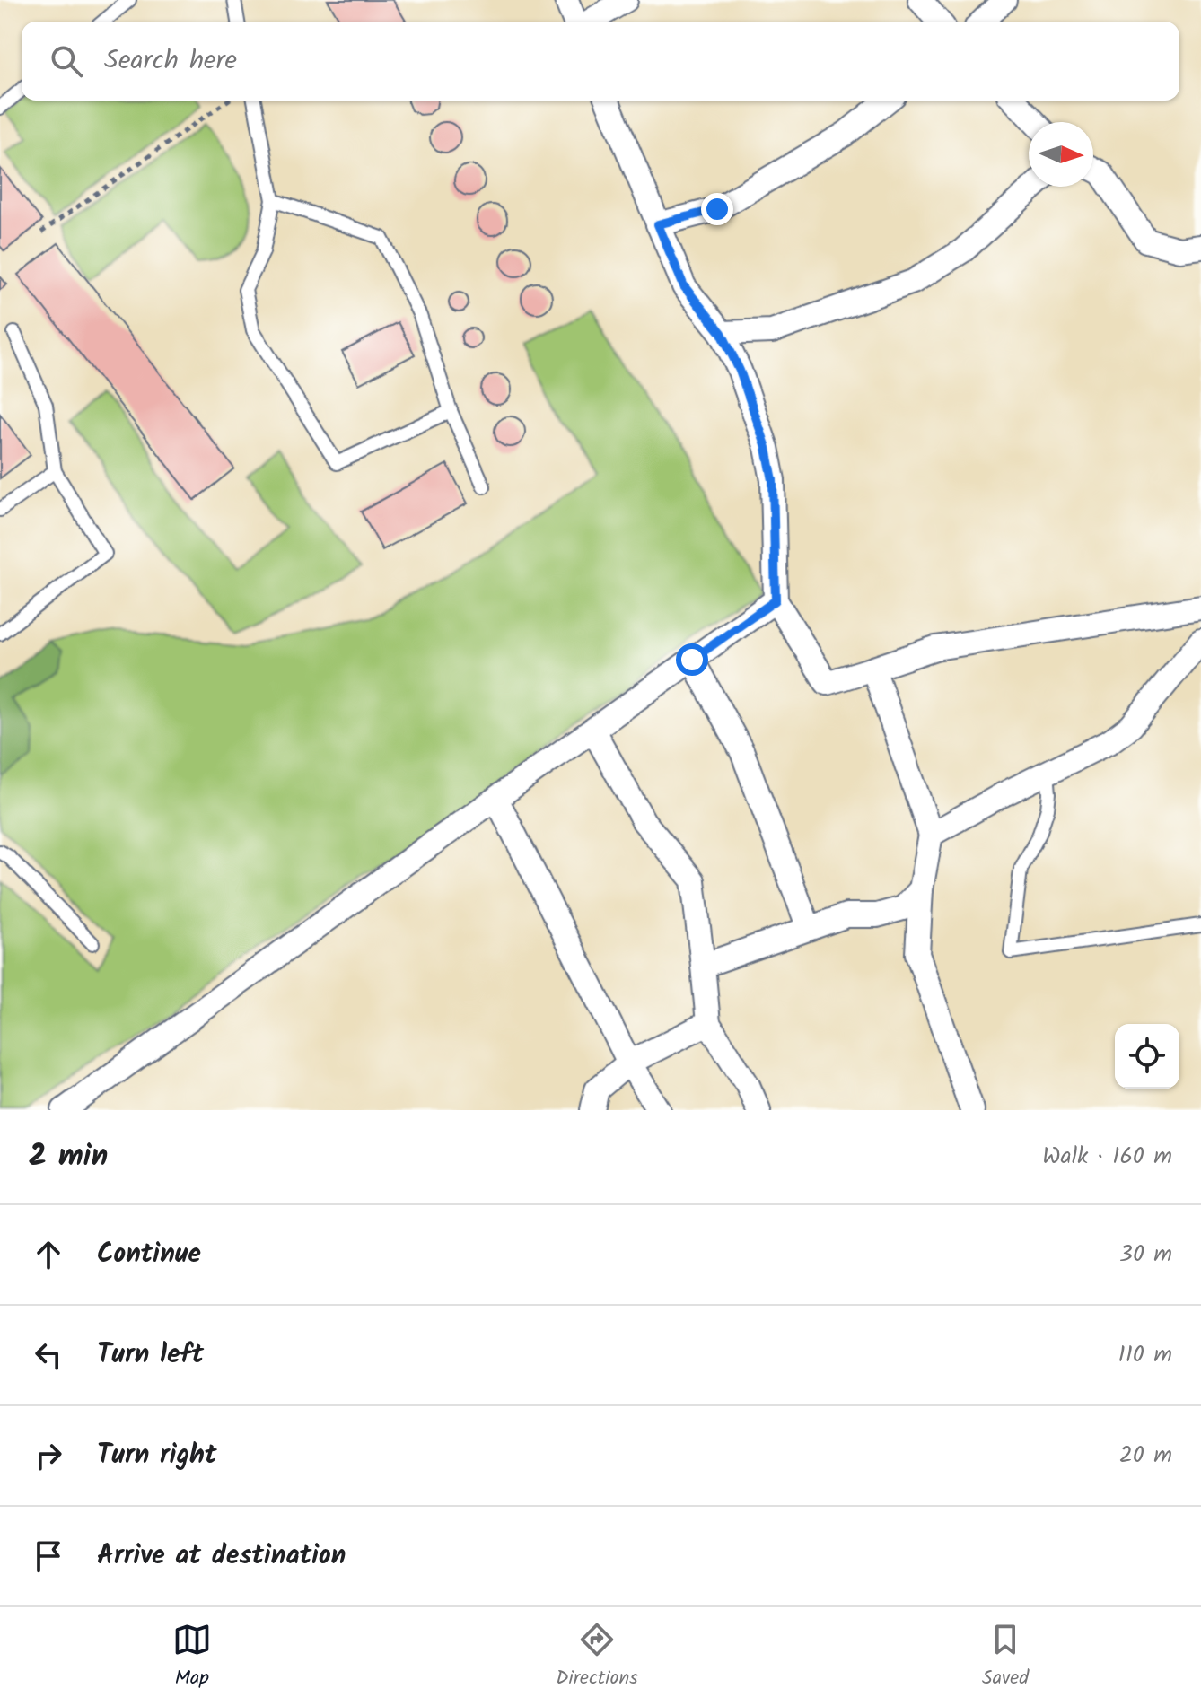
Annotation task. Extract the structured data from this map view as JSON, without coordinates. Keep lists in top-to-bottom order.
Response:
{
  "north": "right",
  "page": {
    "search": "Search here",
    "heading": ["2 min", "Walk · 160 m"],
    "list": [
      ["Continue", "30 m"],
      ["Turn left", "110 m"],
      ["Turn right", "20 m"],
      "Arrive at destination"
    ],
    "nav": ["Map", "Directions", "Saved"]
  }
}
